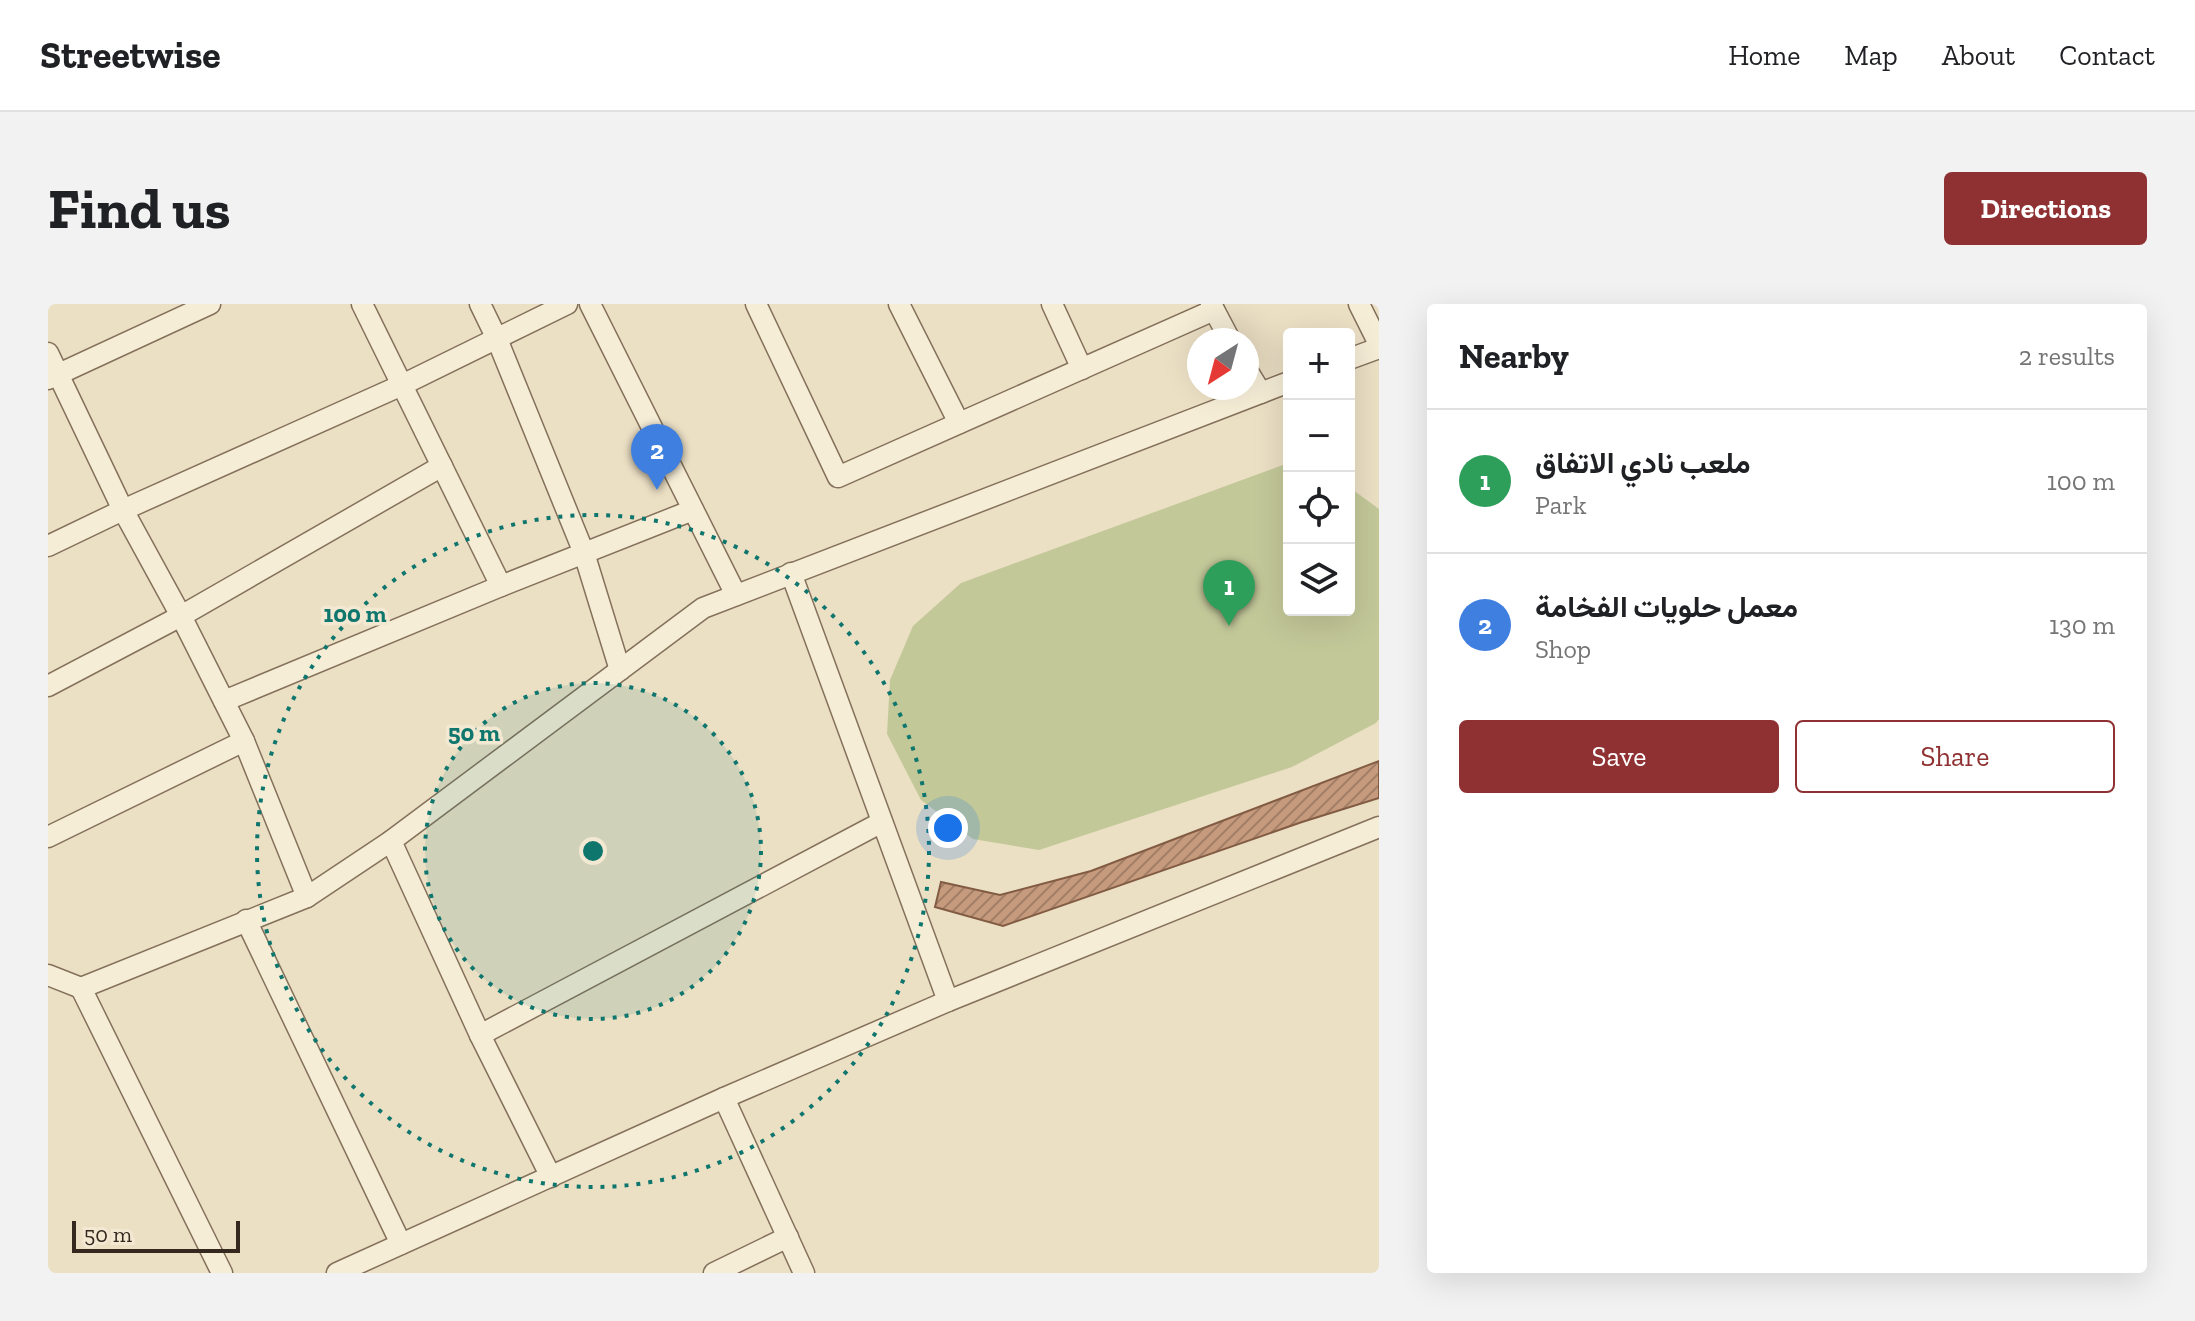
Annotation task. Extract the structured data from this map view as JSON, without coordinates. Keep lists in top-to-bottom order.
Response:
{
  "scale_bar": "50 m",
  "north": "bottom left",
  "page": {
    "header": "Streetwise",
    "nav": [
      "Home",
      "Map",
      "About",
      "Contact"
    ],
    "buttons": [
      "Directions",
      ["Save", "Share"]
    ],
    "title": "Find us",
    "heading": ["Nearby", "2 results"],
    "map_buttons": ["+", "−"],
    "list": [
      {
        "mark": "1",
        "name": "ملعب نادي الاتفاق",
        "note": "Park",
        "value": "100 m"
      },
      {
        "mark": "2",
        "name": "معمل حلويات الفخامة",
        "note": "Shop",
        "value": "130 m"
      }
    ],
    "pins": ["2", "1"],
    "scale": "50 m"
  },
  "rings": ["100 m", "50 m"]
}
